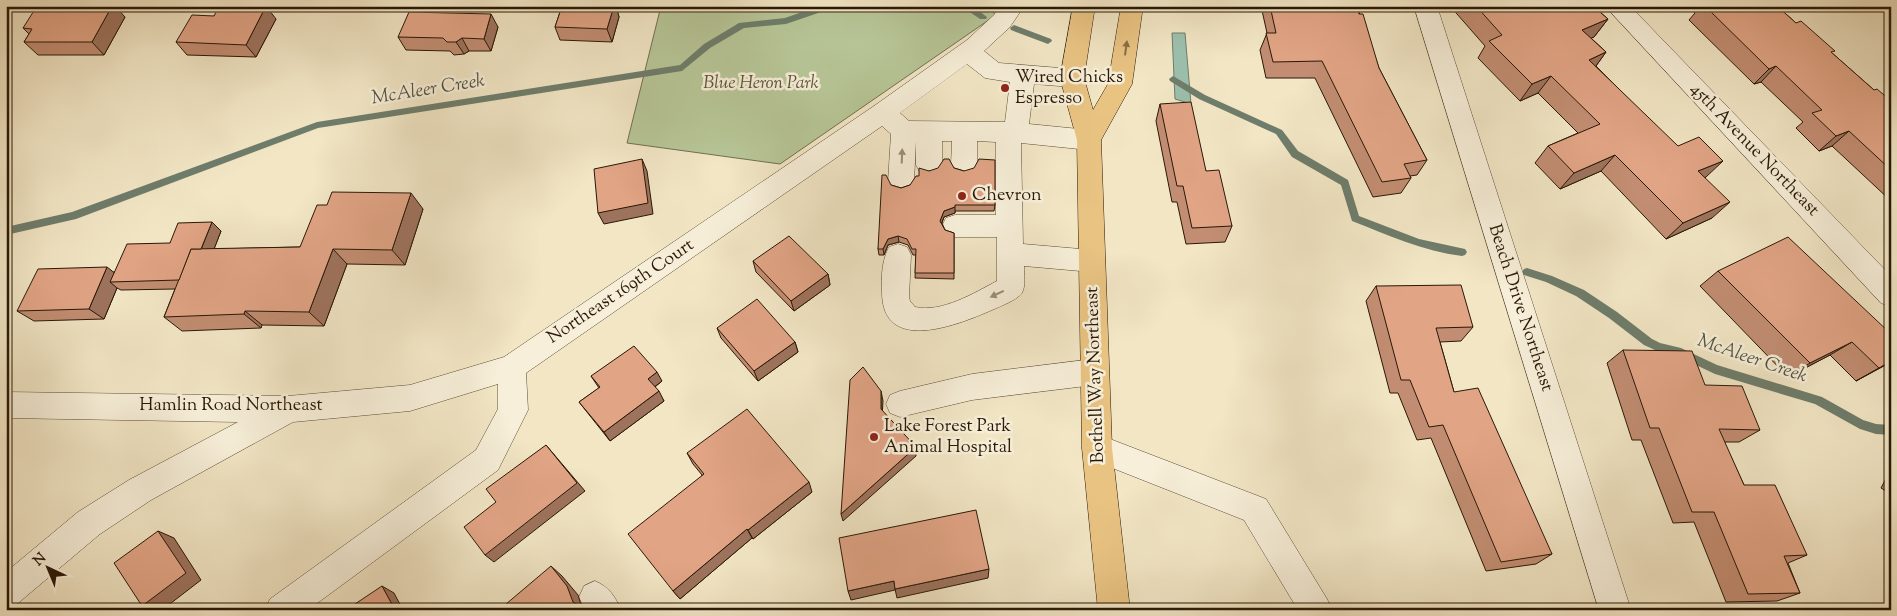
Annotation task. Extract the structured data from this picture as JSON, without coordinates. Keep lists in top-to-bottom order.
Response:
{
  "streets": {
    "main road": ["Bothell Way Northeast"],
    "street": [
      "45th Avenue Northeast",
      "Northeast 169th Court",
      "Beach Drive Northeast",
      "Hamlin Road Northeast"
    ]
  },
  "crossings": [
    ["Northeast 169th Court", "Hamlin Road Northeast"]
  ],
  "water": ["McAleer Creek"],
  "parks": ["Blue Heron Park"],
  "places": ["Wired Chicks Espresso", "Chevron", "Lake Forest Park Animal Hospital"],
  "north": "top left"
}
